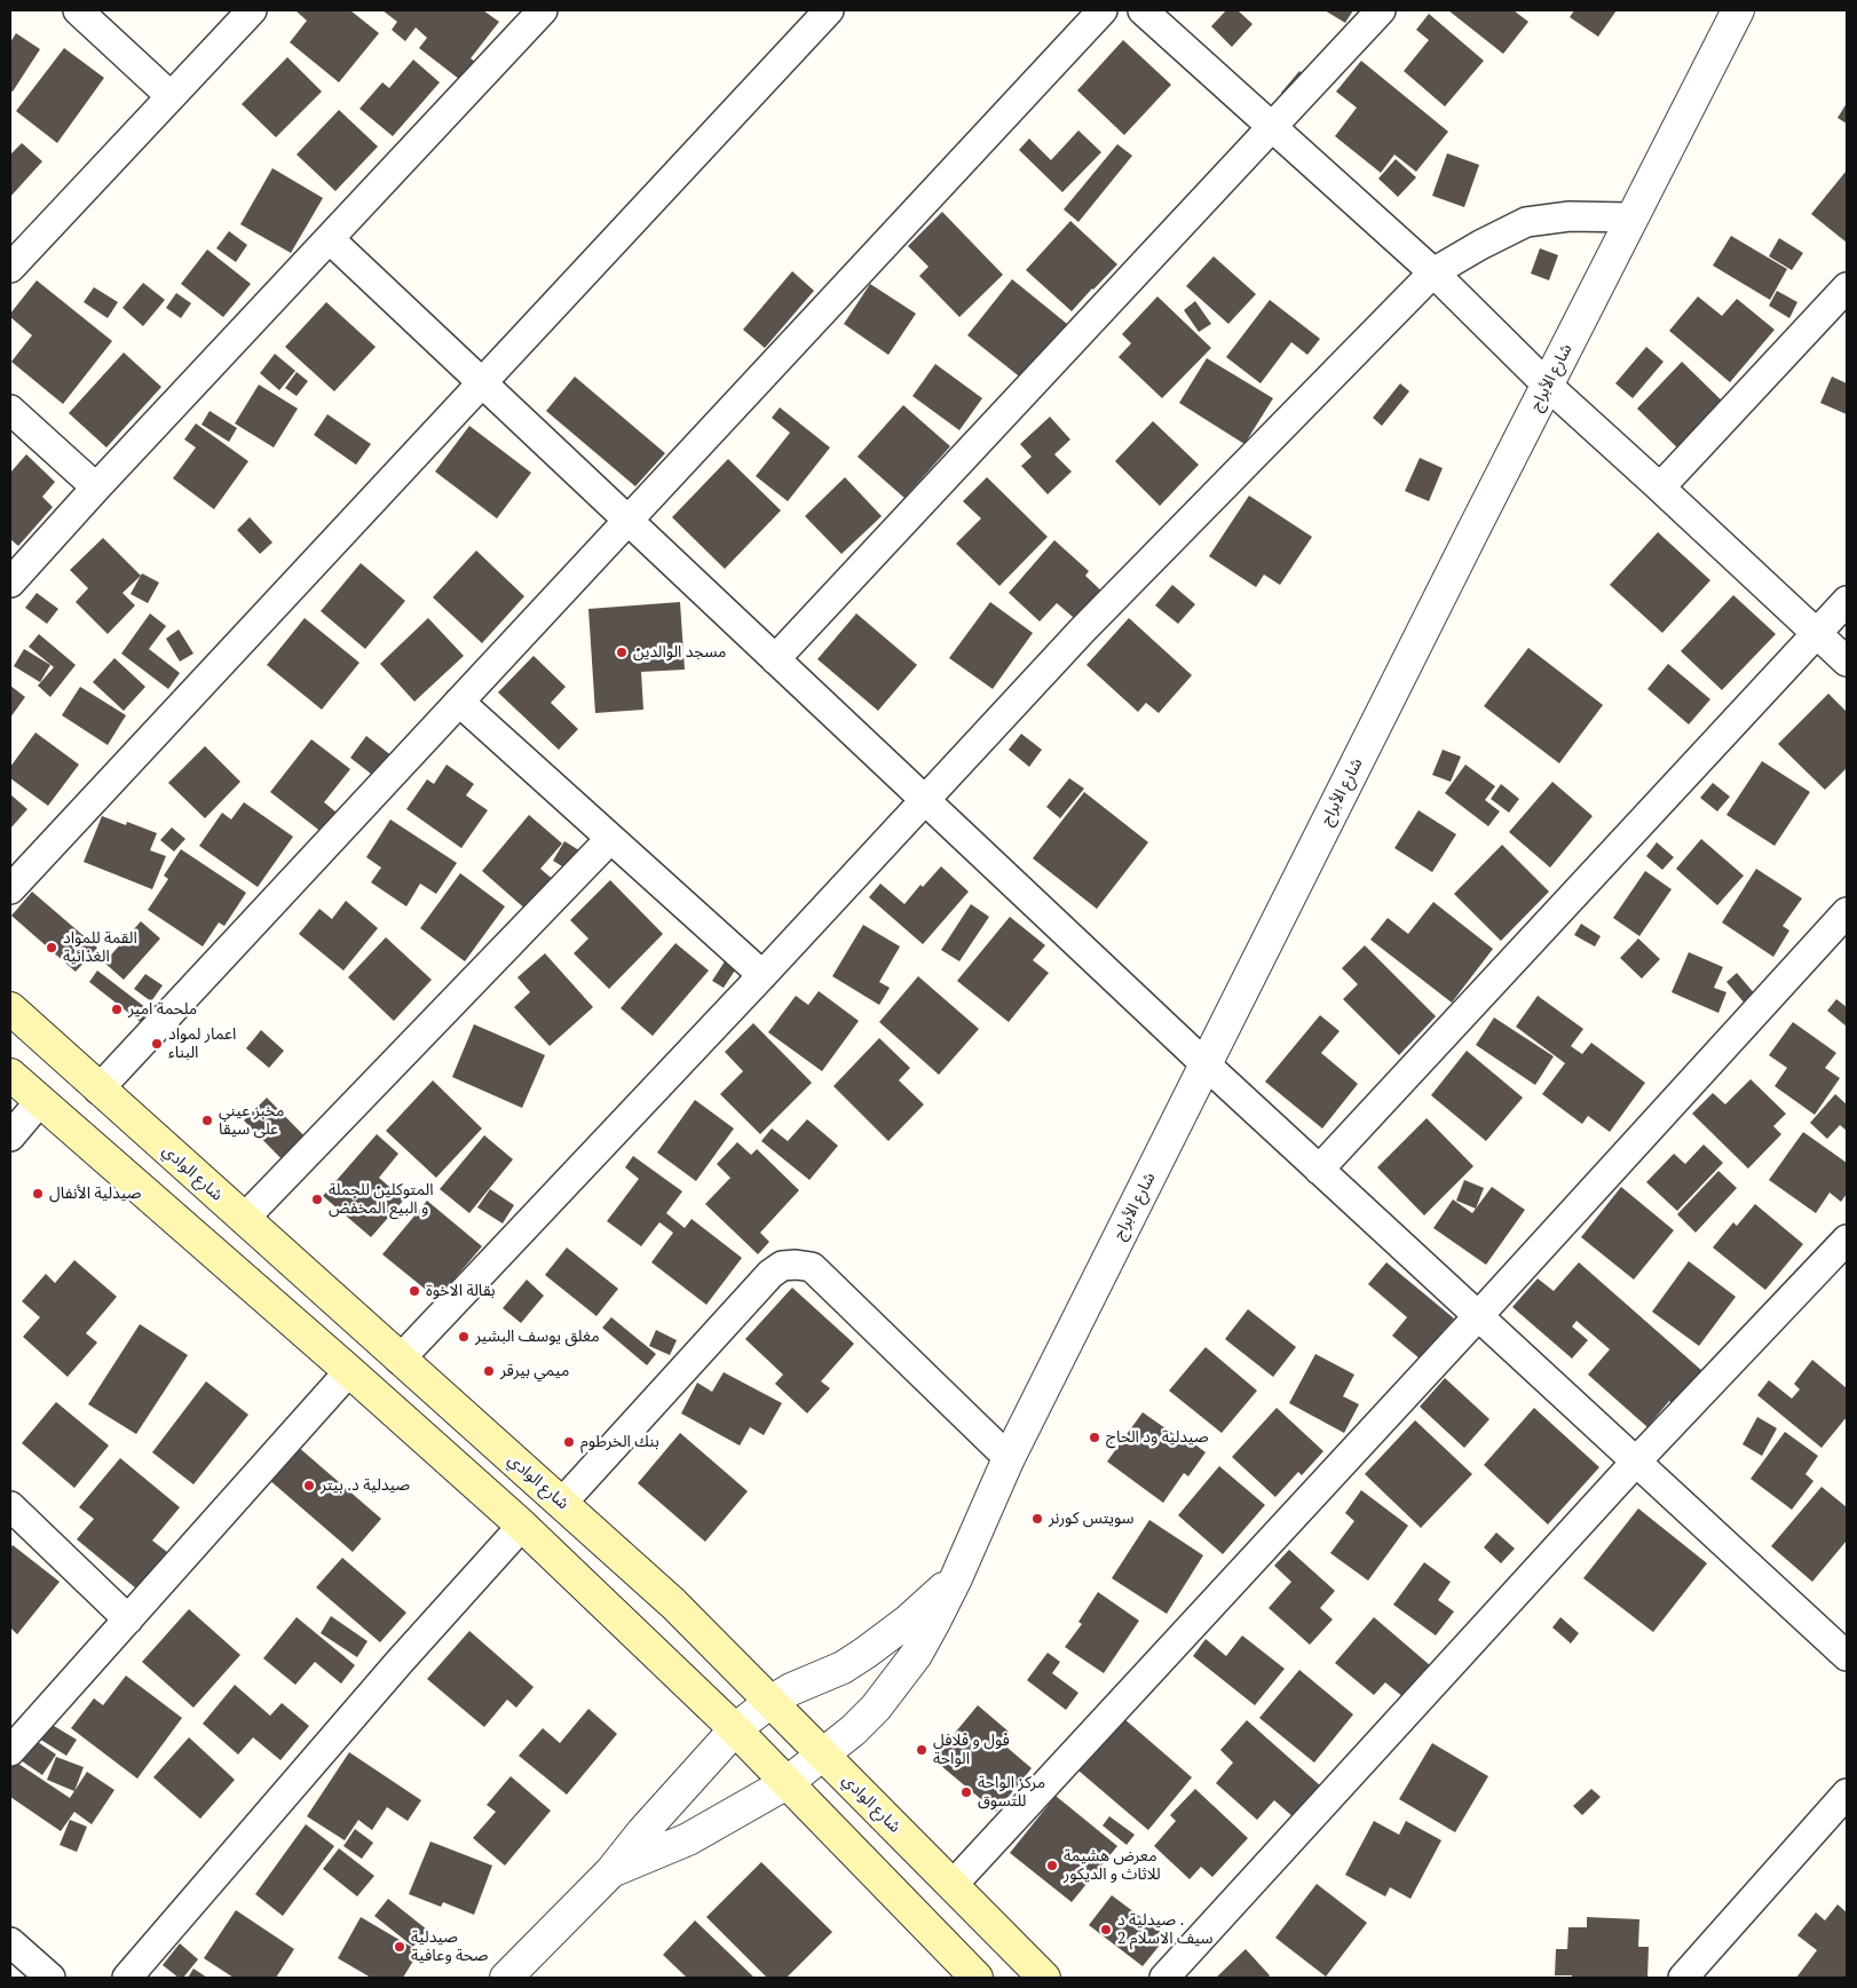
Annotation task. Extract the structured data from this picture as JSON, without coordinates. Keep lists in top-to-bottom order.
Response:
{
  "streets": {
    "main road": ["شارع الوادي"],
    "street": ["شارع الأبراج"]
  },
  "crossings": [
    ["شارع الأبراج", "شارع الوادي"]
  ],
  "places": [
    "مسجد الوالدين",
    "القمة للمواد الغذائية",
    "ملحمة امير",
    "اعمار لمواد البناء",
    "مخبز عيني على سيقا",
    "صيدلية الأنفال",
    "المتوكلين للجملة و البيع المخفض",
    "بقالة الاخوة",
    "مغلق يوسف البشير",
    "ميمي بيرقر",
    "صيدلية ود الحاج",
    "بنك الخرطوم",
    "صيدلية د. بيتر",
    "سويتس كورنر",
    "فول و فلافل الواحة",
    "مركز الواحة للتسوق",
    "معرض هشيمة للاثاث و الديكور",
    "صيدلية د . سيف الاسلام 2",
    "صيدلية صحة وعافية"
  ]
}
